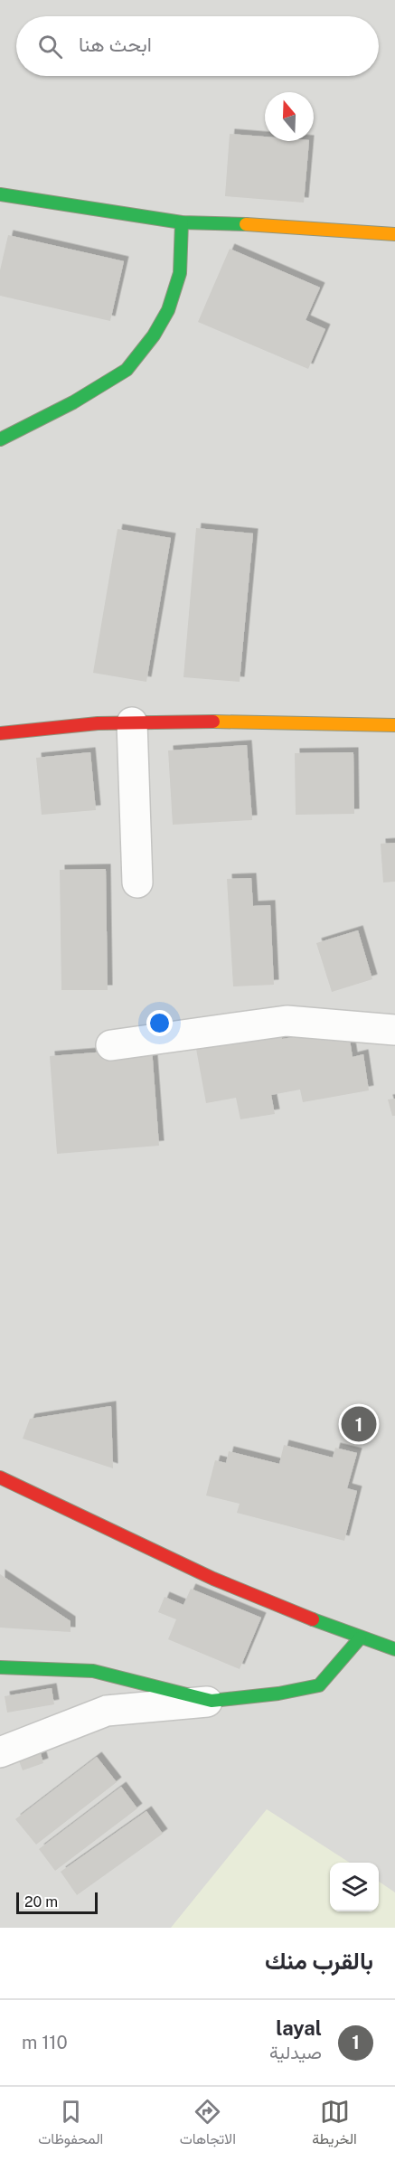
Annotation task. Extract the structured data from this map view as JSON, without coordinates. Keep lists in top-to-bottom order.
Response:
{
  "scale_bar": "20 m",
  "north": "top",
  "page": {
    "search": "ابحث هنا",
    "pins": "1",
    "scale": "20 m",
    "heading": "بالقرب منك",
    "list": [
      {
        "mark": "1",
        "name": "layal",
        "note": "صيدلية",
        "value": "110 m"
      }
    ],
    "nav": ["الخريطة", "الاتجاهات", "المحفوظات"]
  }
}
